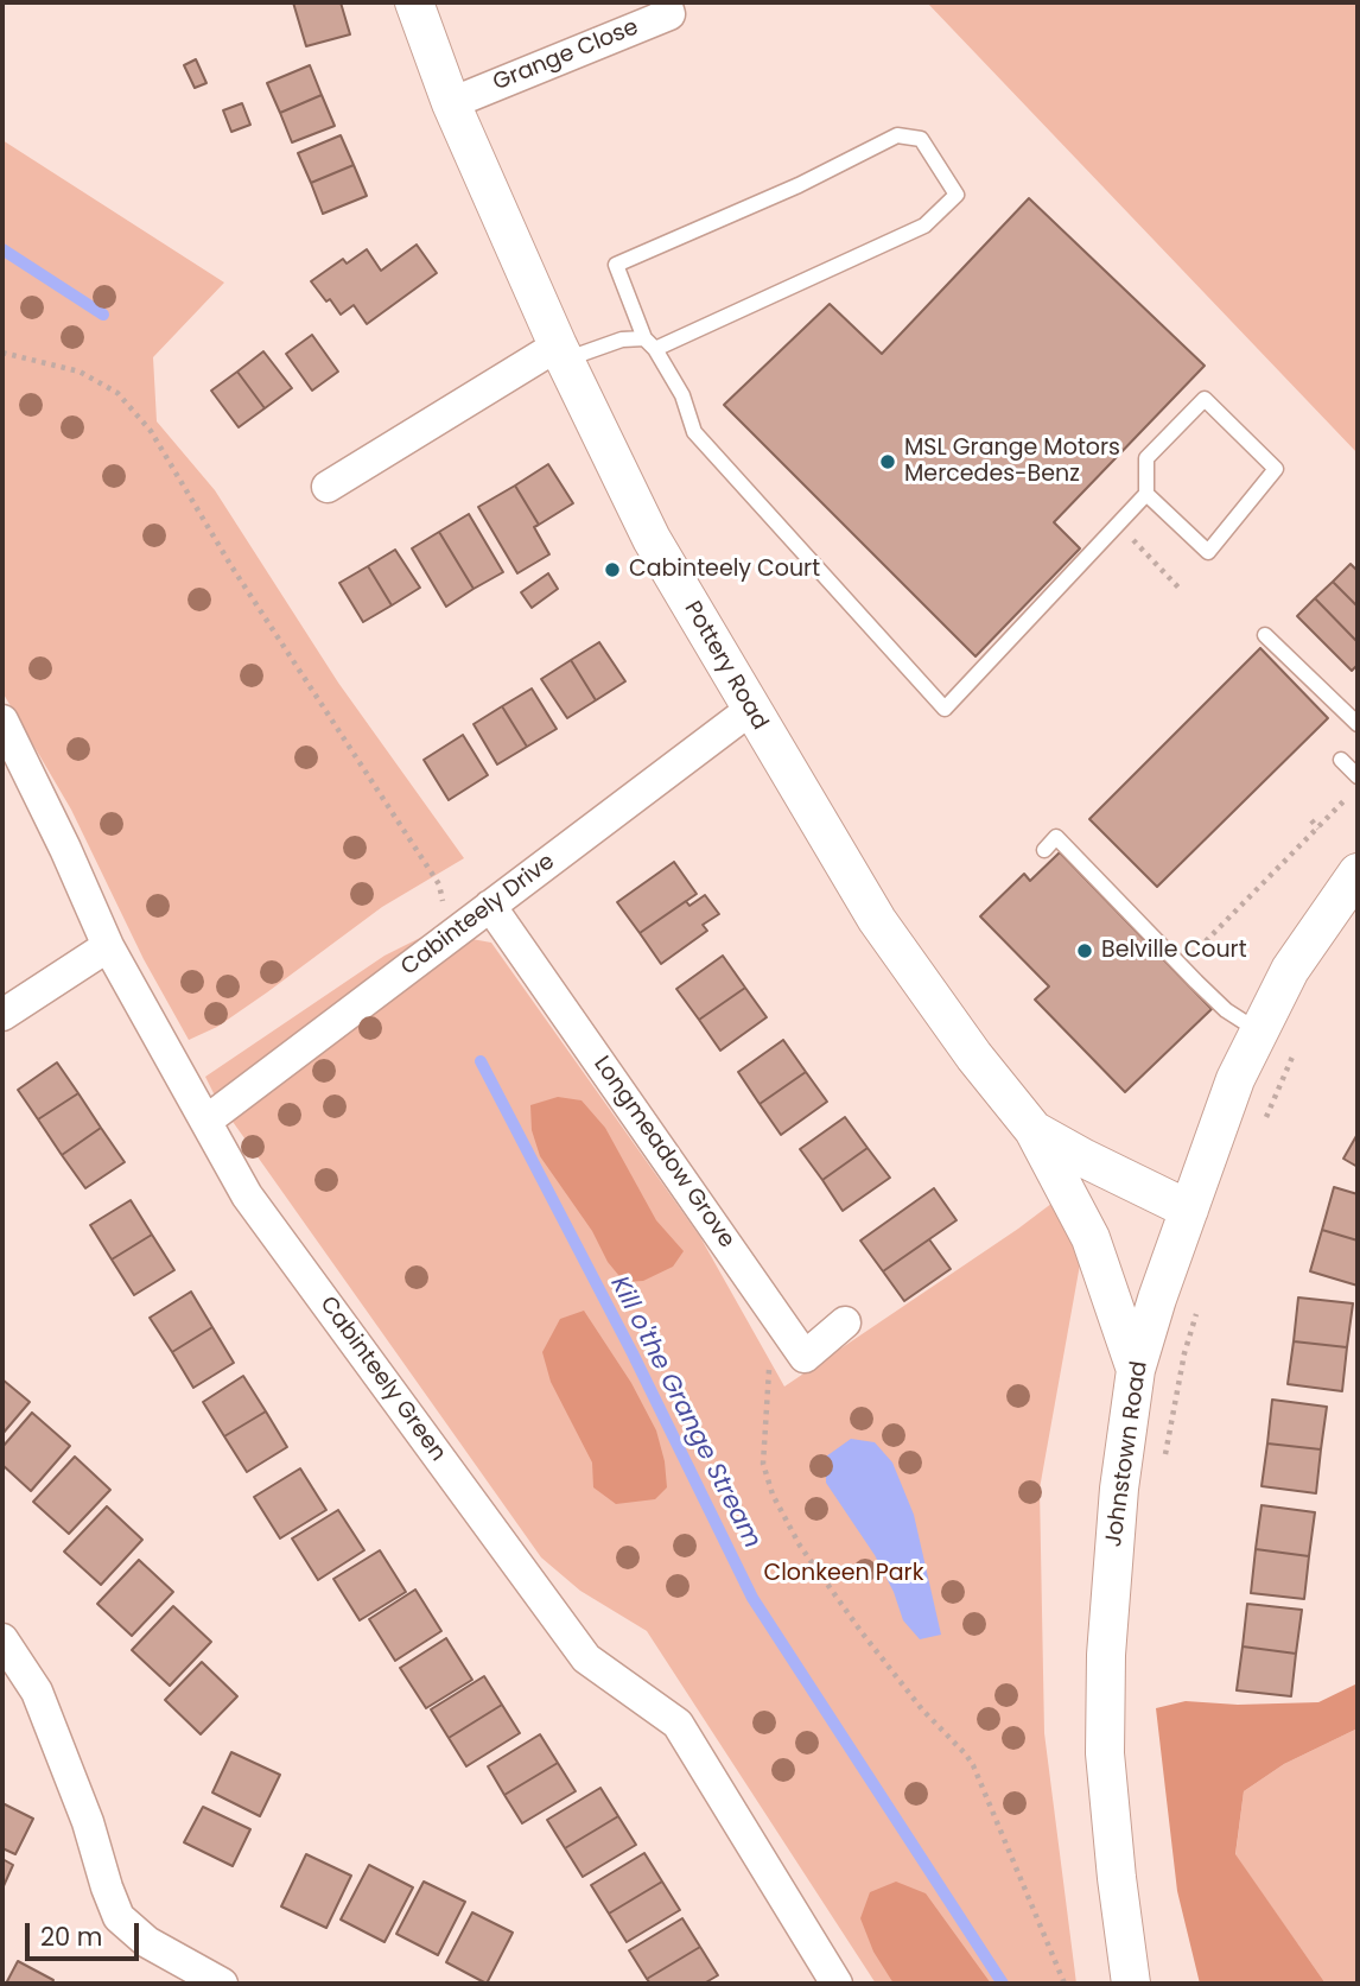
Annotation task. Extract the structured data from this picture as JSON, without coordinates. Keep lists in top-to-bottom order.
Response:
{
  "streets": {
    "street": [
      "Grange Close",
      "Pottery Road",
      "Cabinteely Drive",
      "Longmeadow Grove",
      "Cabinteely Green",
      "Johnstown Road"
    ]
  },
  "crossings": [
    ["Grange Close", "Pottery Road"],
    ["Pottery Road", "Cabinteely Drive"],
    ["Pottery Road", "Johnstown Road"],
    ["Cabinteely Drive", "Longmeadow Grove"],
    ["Cabinteely Drive", "Cabinteely Green"]
  ],
  "water": ["Kill o'the Grange Stream"],
  "parks": ["Clonkeen Park"],
  "places": ["MSL Grange Motors Mercedes-Benz", "Cabinteely Court", "Belville Court"],
  "scale_bar": "20 m"
}
